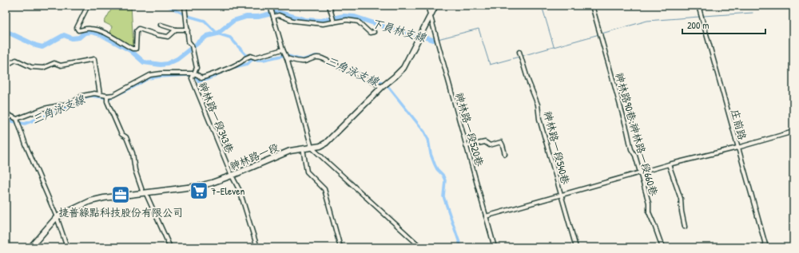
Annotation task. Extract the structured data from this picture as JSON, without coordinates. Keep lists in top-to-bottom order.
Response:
{
  "streets": {
    "street": [
      "神林路一段343巷",
      "庄前路",
      "神林路一段520巷",
      "神林路90巷;神林路一段660巷",
      "神林路一段540巷",
      "神林路一段"
    ]
  },
  "crossings": [
    ["神林路一段343巷", "神林路一段"],
    ["神林路一段520巷", "神林路一段"]
  ],
  "water": ["下員林支線", "三角泳支線"],
  "places": {
    "supermarket": ["7-Eleven"],
    "office": ["捷普綠點科技股份有限公司"]
  },
  "scale_bar": "200 m"
}
